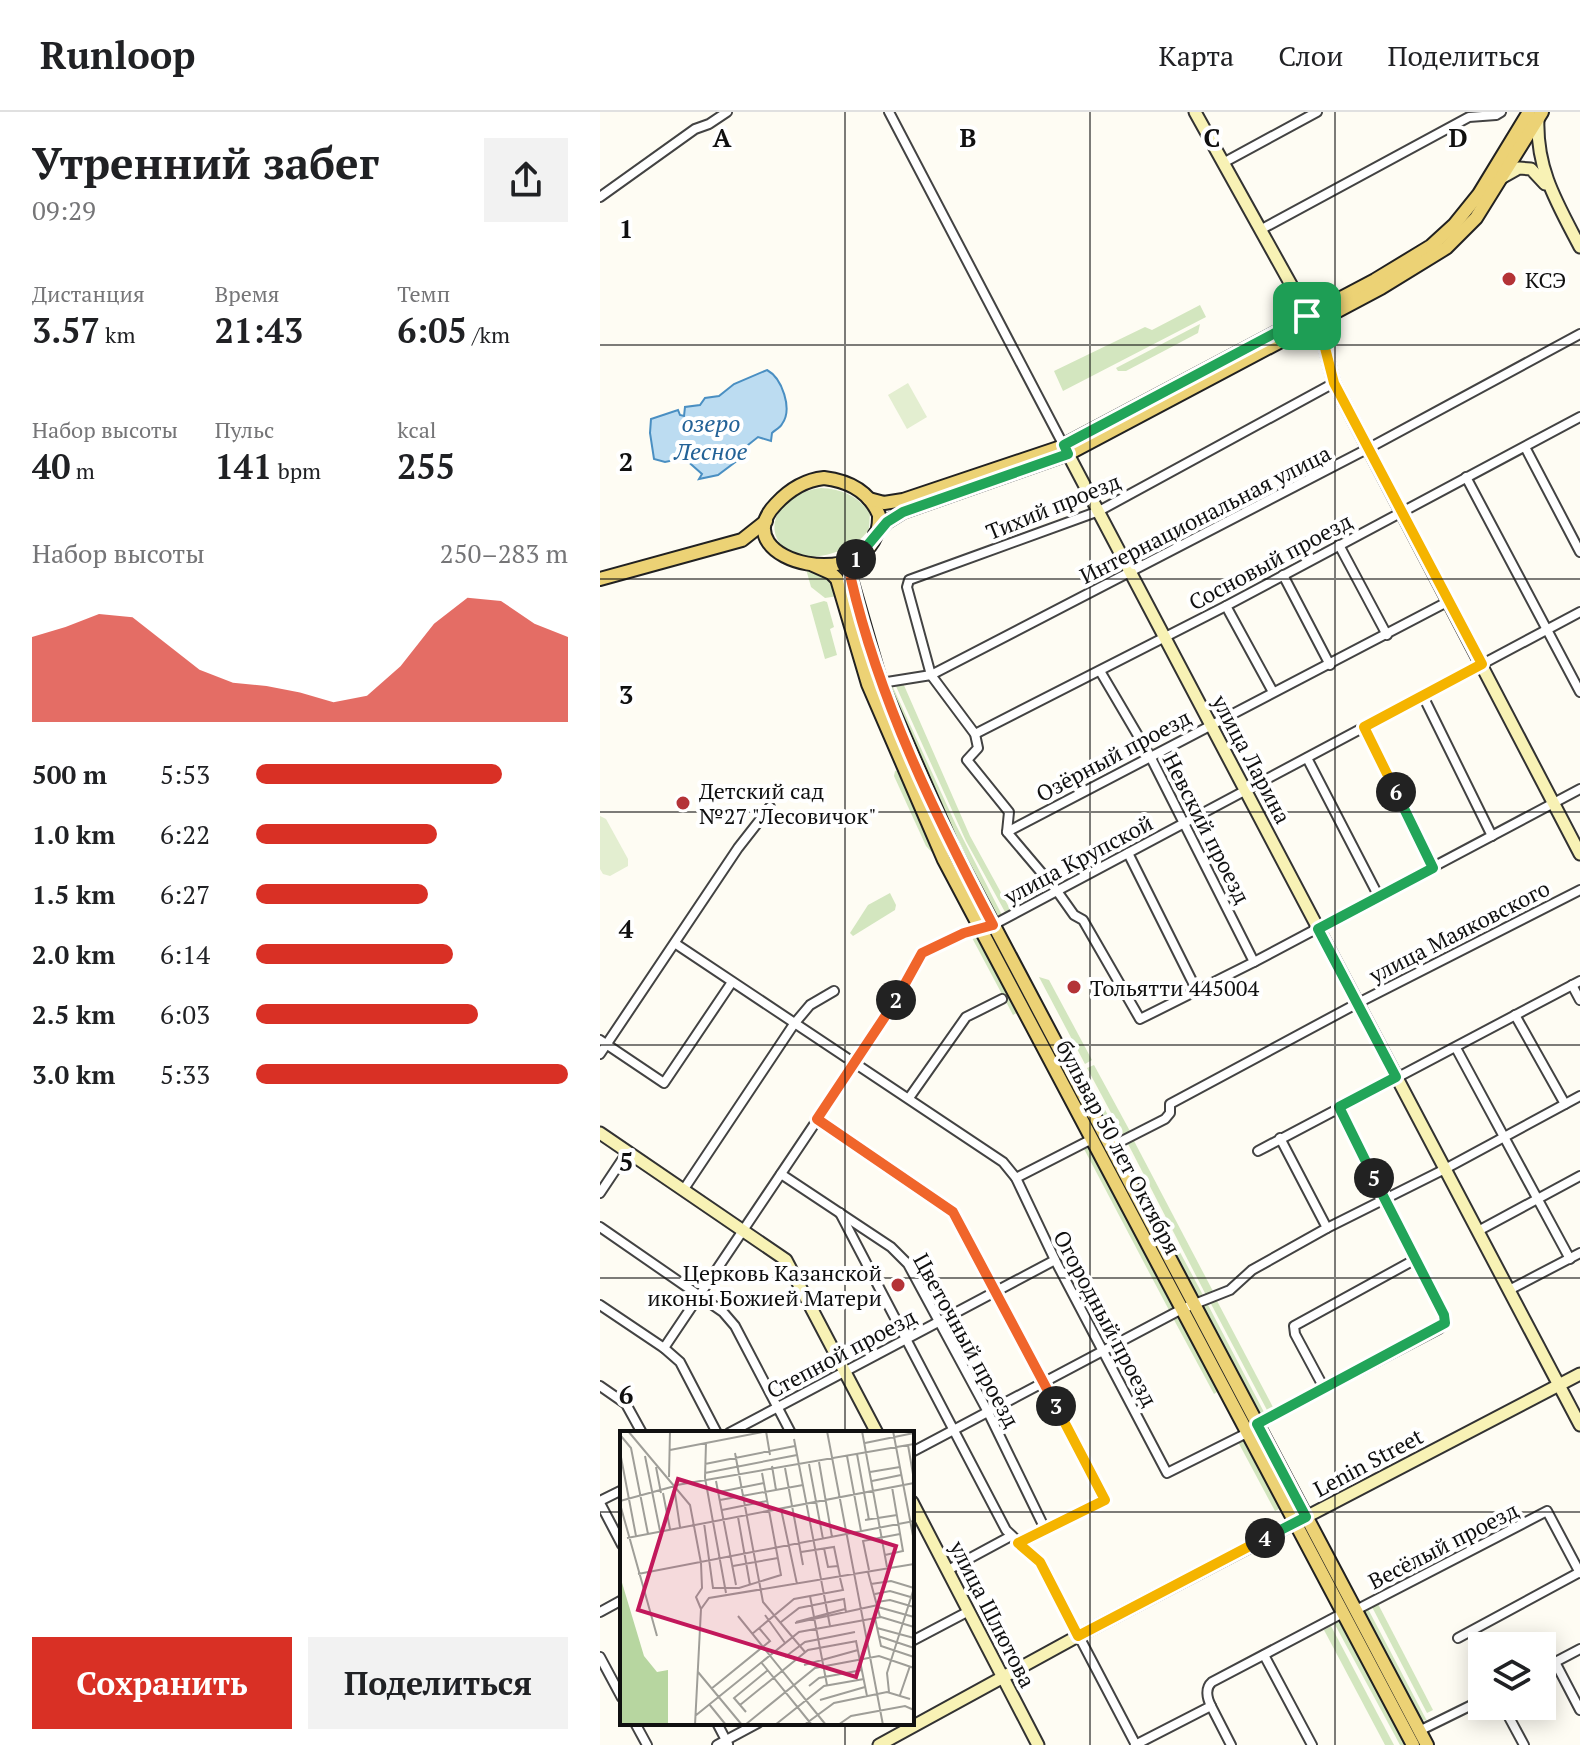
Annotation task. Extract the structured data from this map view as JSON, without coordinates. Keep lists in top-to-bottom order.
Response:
{
  "streets": {
    "main road": ["бульвар 50 лет Октября"],
    "street": [
      "Тихий проезд",
      "Интернациональная улица",
      "Сосновый проезд",
      "Озёрный проезд",
      "улица Ларина",
      "Невский проезд",
      "улица Крупской",
      "улица Маяковского",
      "Огородный проезд",
      "Цветочный проезд",
      "Степной проезд",
      "Lenin Street",
      "Весёлый проезд",
      "улица Шлютова"
    ]
  },
  "crossings": [
    ["Тихий проезд", "Интернациональная улица"],
    ["Тихий проезд", "улица Ларина"],
    ["Интернациональная улица", "улица Ларина"],
    ["Интернациональная улица", "бульвар 50 лет Октября"],
    ["Сосновый проезд", "улица Ларина"],
    ["Сосновый проезд", "Невский проезд"],
    ["Озёрный проезд", "улица Ларина"],
    ["Озёрный проезд", "Невский проезд"],
    ["улица Ларина", "улица Крупской"],
    ["улица Ларина", "улица Маяковского"],
    ["улица Ларина", "Lenin Street"],
    ["Невский проезд", "улица Крупской"],
    ["улица Крупской", "бульвар 50 лет Октября"],
    ["улица Крупской", "Цветочный проезд"],
    ["улица Маяковского", "бульвар 50 лет Октября"],
    ["бульвар 50 лет Октября", "Огородный проезд"],
    ["бульвар 50 лет Октября", "Lenin Street"],
    ["бульвар 50 лет Октября", "Весёлый проезд"],
    ["Огородный проезд", "Степной проезд"],
    ["Цветочный проезд", "Степной проезд"],
    ["Lenin Street", "улица Шлютова"]
  ],
  "water": ["озеро Лесное"],
  "places": [
    "КСЭ",
    "Детский сад №27 \"Лесовичок\"",
    "Тольятти 445004",
    "Церковь Казанской иконы Божией Матери"
  ],
  "page": {
    "header": "Runloop",
    "nav": ["Карта", "Слои", "Поделиться"],
    "heading": ["Утренний забег", "09:29"],
    "stats": [
      ["Дистанция", "3.57 km"],
      ["Время", "21:43"],
      ["Темп", "6:05 /km"],
      ["Набор высоты", "40 m"],
      ["Пульс", "141 bpm"],
      ["kcal", "255"]
    ],
    "chart": ["Набор высоты", "250–283 m"],
    "pins": [
      "1",
      "6",
      "2",
      "5",
      "3",
      "4"
    ],
    "list": [
      {
        "name": "500 m",
        "note": "5:53"
      },
      {
        "name": "1.0 km",
        "note": "6:22"
      },
      {
        "name": "1.5 km",
        "note": "6:27"
      },
      {
        "name": "2.0 km",
        "note": "6:14"
      },
      {
        "name": "2.5 km",
        "note": "6:03"
      },
      {
        "name": "3.0 km",
        "note": "5:33"
      }
    ],
    "buttons": ["Сохранить", "Поделиться"]
  },
  "grid": {
    "columns": [
      "A",
      "B",
      "C",
      "D"
    ],
    "rows": [
      "1",
      "2",
      "3",
      "4",
      "5",
      "6"
    ]
  }
}
